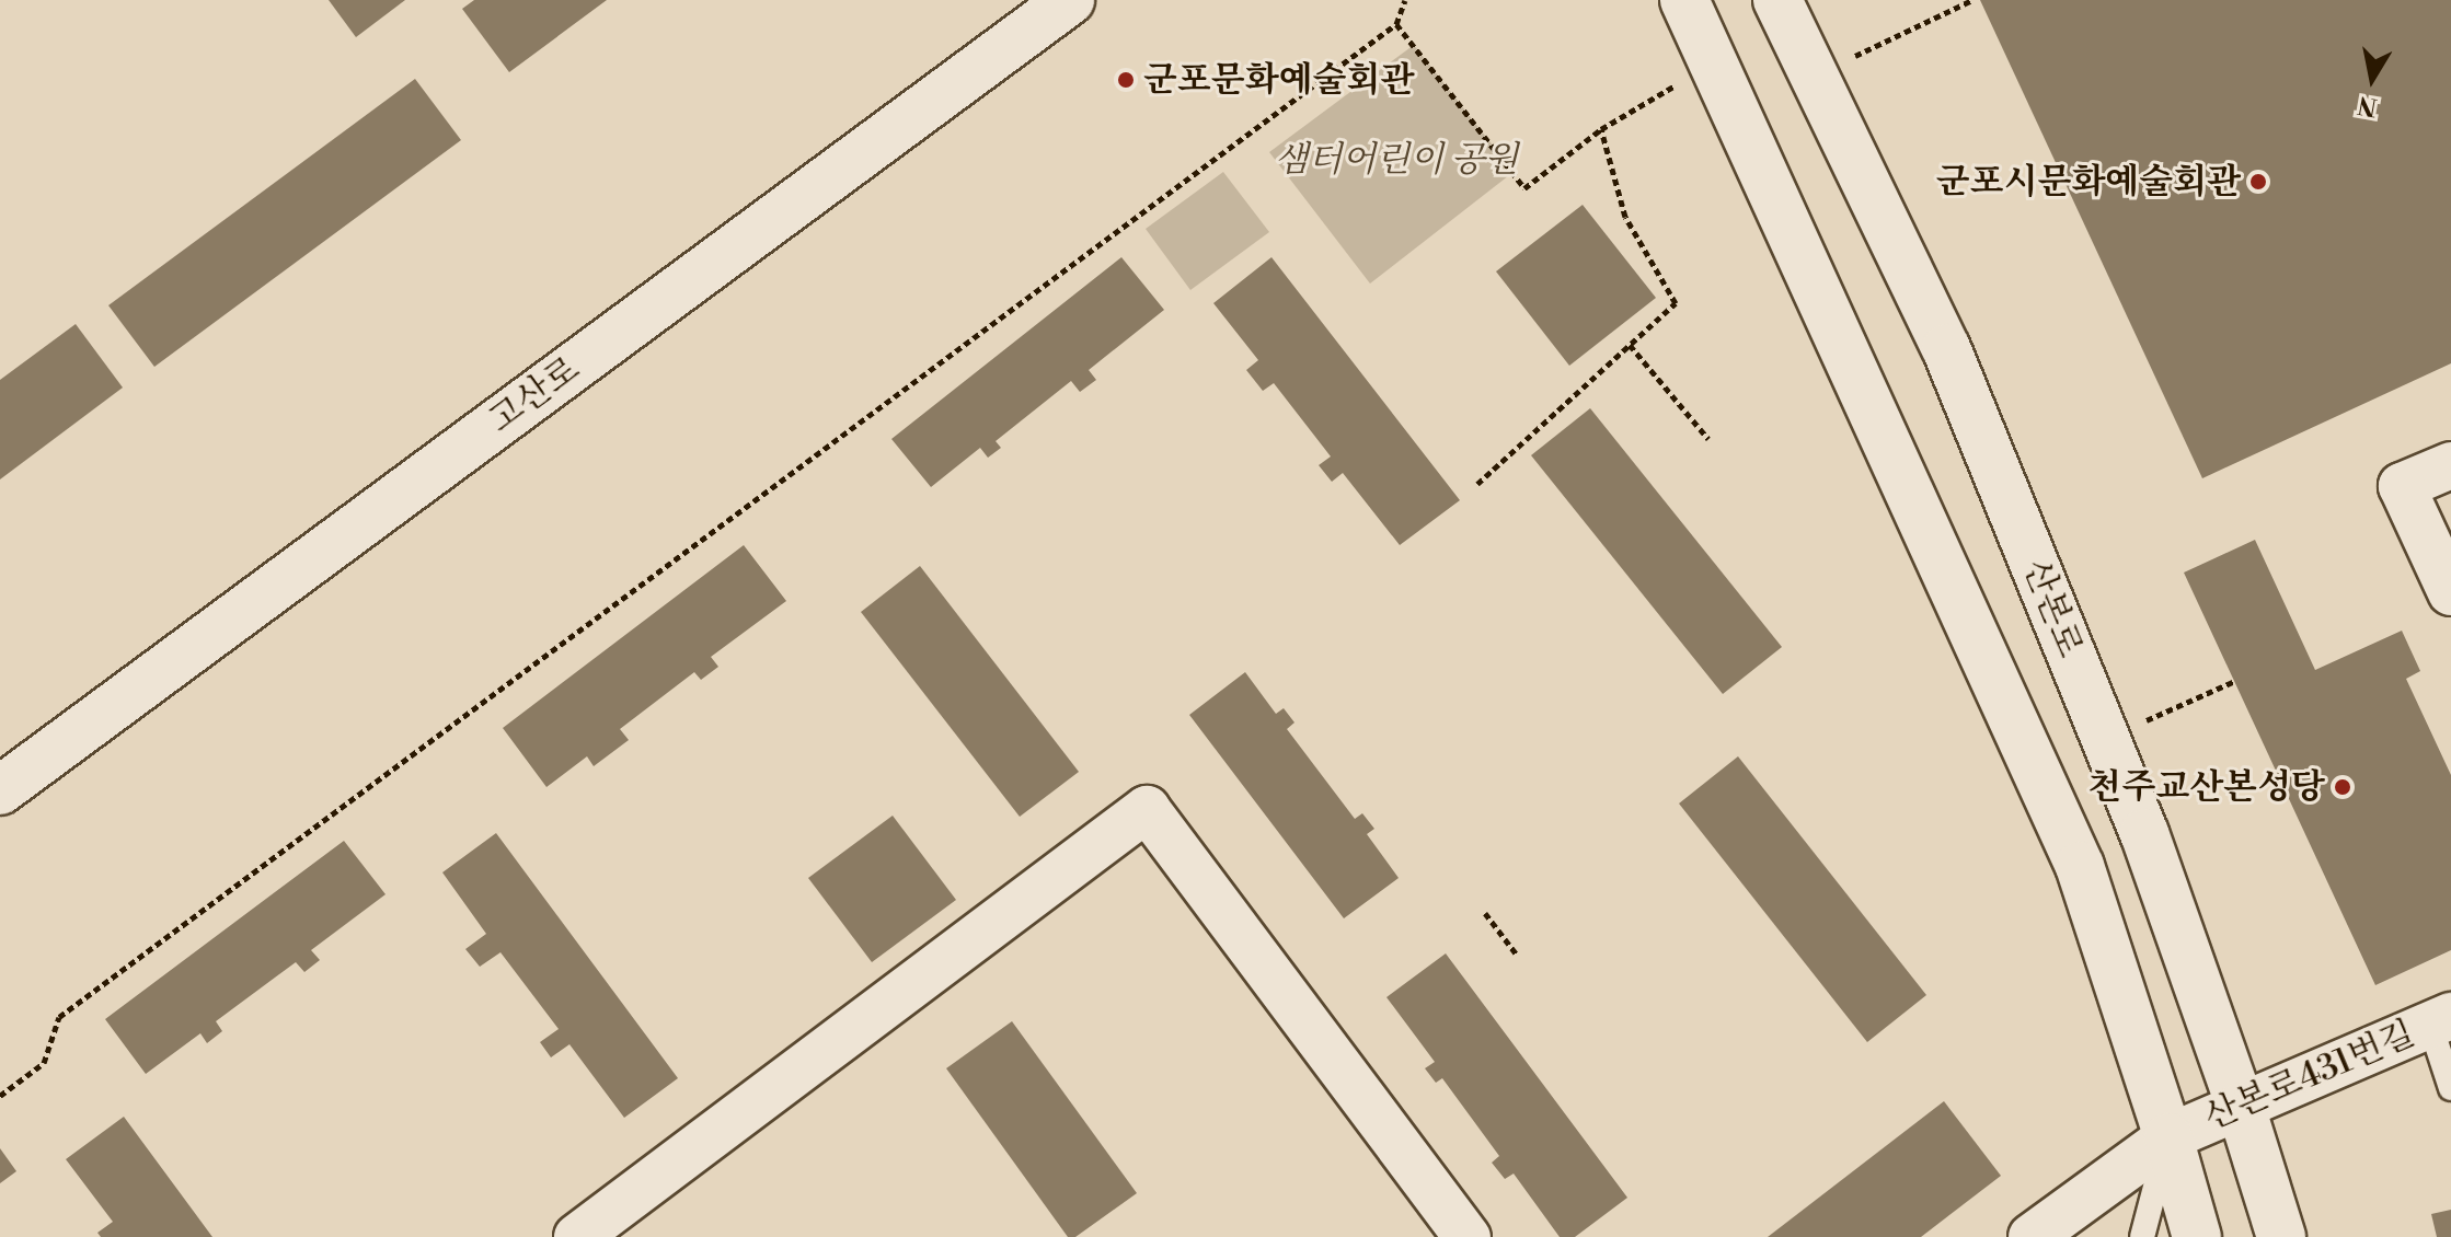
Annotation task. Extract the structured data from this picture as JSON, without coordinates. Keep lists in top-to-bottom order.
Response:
{
  "streets": {
    "street": ["고산로", "산본로", "산본로431번길"]
  },
  "crossings": [
    ["산본로", "산본로431번길"]
  ],
  "parks": ["샘터어린이 공원"],
  "places": ["군포문화예술회관", "군포시문화예술회관", "천주교산본성당"],
  "north": "bottom"
}
